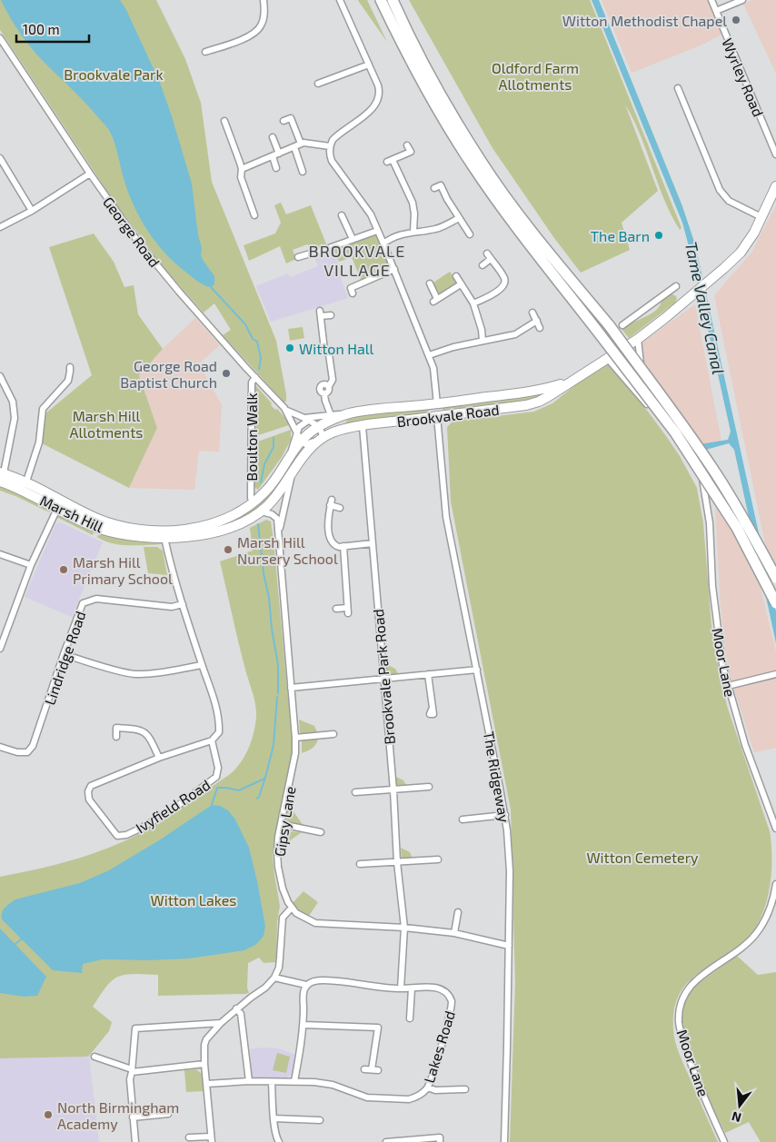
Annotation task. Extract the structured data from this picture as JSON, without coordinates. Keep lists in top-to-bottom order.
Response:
{
  "streets": {
    "main road": ["Brookvale Road", "Marsh Hill"],
    "street": [
      "Wyrley Road",
      "George Road",
      "Boulton Walk",
      "Lindridge Road",
      "Moor Lane",
      "Brookvale Park Road",
      "The Ridgeway",
      "Ivyfield Road",
      "Gipsy Lane",
      "Lakes Road"
    ]
  },
  "crossings": [
    ["George Road", "Brookvale Road"],
    ["George Road", "Boulton Walk"],
    ["George Road", "Marsh Hill"],
    ["Brookvale Road", "Marsh Hill"],
    ["Brookvale Road", "Moor Lane"],
    ["Brookvale Road", "Brookvale Park Road"],
    ["Brookvale Road", "The Ridgeway"],
    ["Marsh Hill", "Gipsy Lane"],
    ["Brookvale Park Road", "Lakes Road"]
  ],
  "districts": ["BROOKVALE VILLAGE"],
  "water": ["Tame Valley Canal"],
  "parks": [
    "Oldford Farm Allotments",
    "Brookvale Park",
    "Marsh Hill Allotments",
    "Witton Cemetery",
    "Witton Lakes"
  ],
  "places": [
    "Witton Methodist Chapel",
    "The Barn",
    "Witton Hall",
    "George Road Baptist Church",
    "Marsh Hill Nursery School",
    "Marsh Hill Primary School",
    "North Birmingham Academy"
  ],
  "scale_bar": "100 m",
  "north": "bottom"
}
